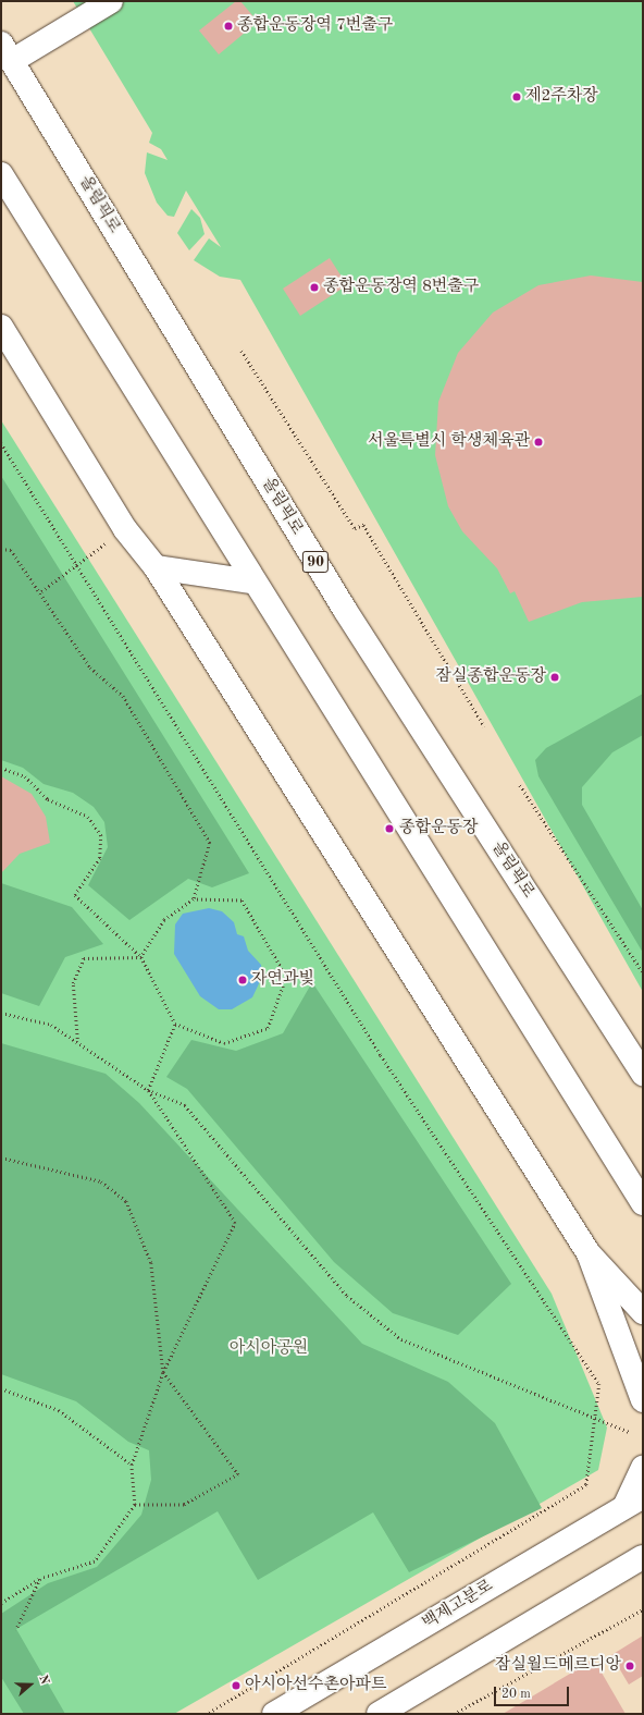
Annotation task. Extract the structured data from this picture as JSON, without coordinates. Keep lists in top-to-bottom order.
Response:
{
  "streets": {
    "main road": ["올림픽로", "90", "백제고분로"]
  },
  "parks": ["아시아공원"],
  "places": [
    "종합운동장역 7번출구",
    "제2주차장",
    "종합운동장역 8번출구",
    "서울특별시 학생체육관",
    "잠실종합운동장",
    "종합운동장",
    "자연과빛",
    "잠실월드메르디앙",
    "아시아선수촌아파트"
  ],
  "scale_bar": "20 m",
  "north": "right"
}
